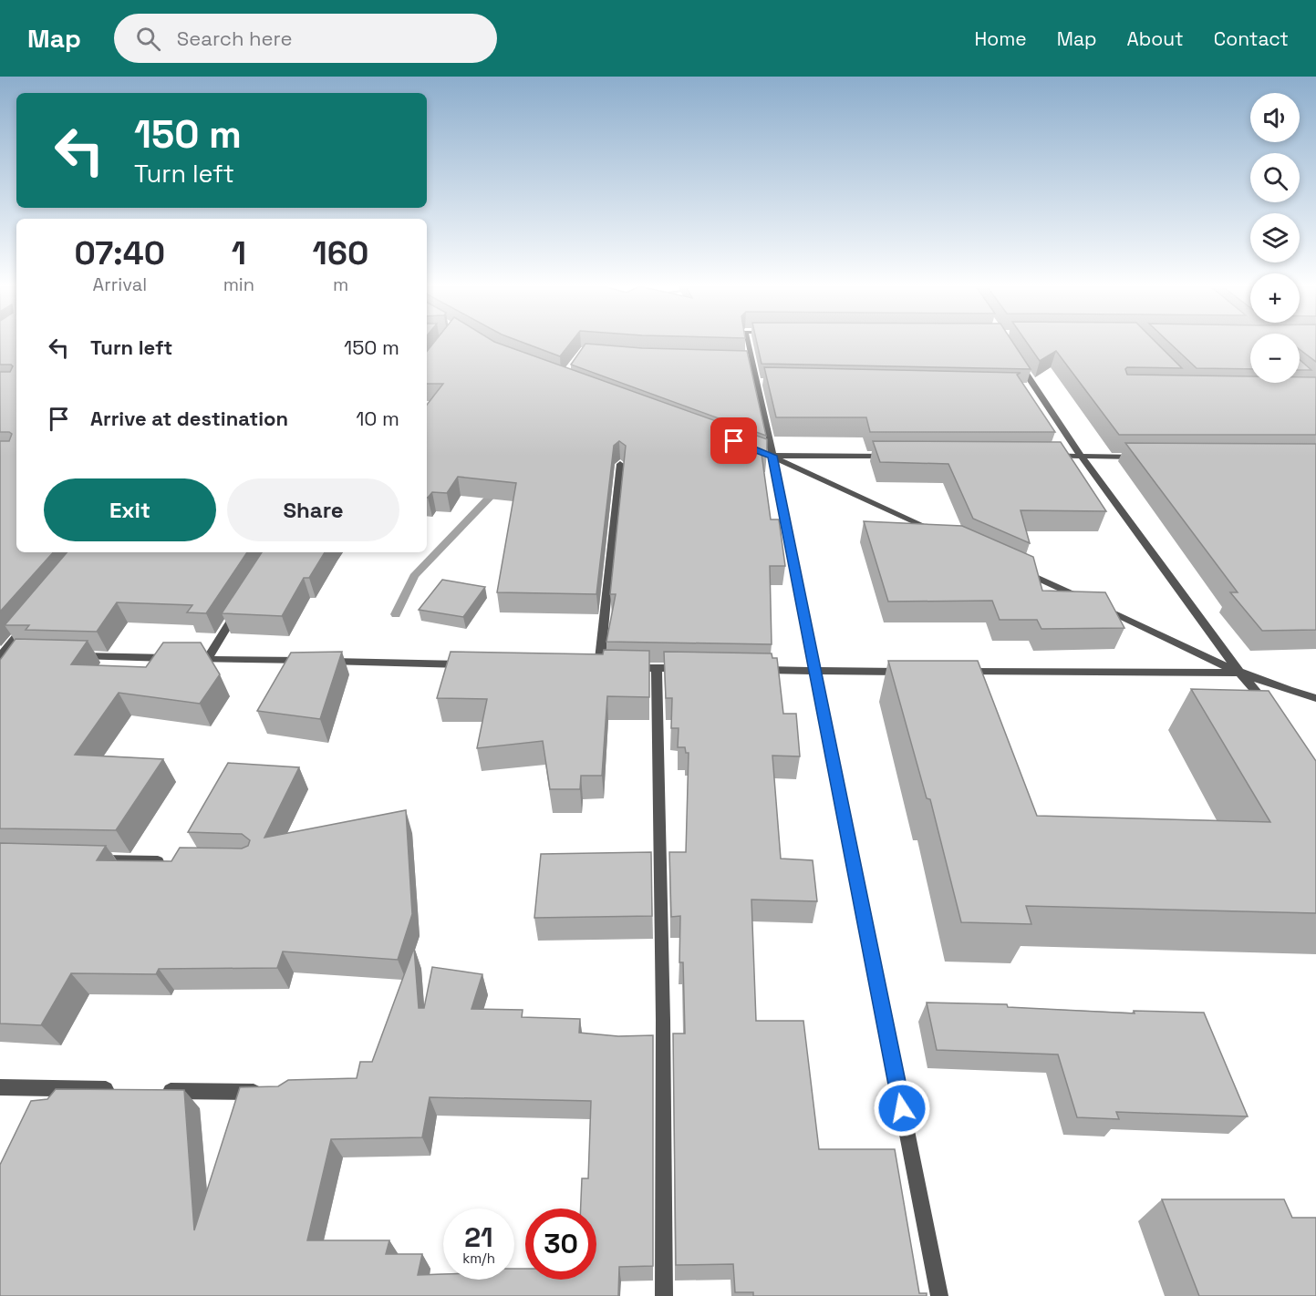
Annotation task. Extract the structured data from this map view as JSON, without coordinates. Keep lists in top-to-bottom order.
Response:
{
  "page": {
    "header": "Map",
    "search": "Search here",
    "nav": [
      "Home",
      "Map",
      "About",
      "Contact"
    ],
    "map_buttons": ["+", "−"],
    "turn": ["150 m", "Turn left"],
    "eta": [
      "07:40",
      "Arrival",
      "1",
      "min",
      "160",
      "m"
    ],
    "list": [
      {
        "name": "Turn left",
        "value": "150 m"
      },
      {
        "name": "Arrive at destination",
        "value": "10 m"
      }
    ],
    "buttons": ["Exit", "Share"],
    "speed": "21 km/h",
    "limit": "30"
  }
}
